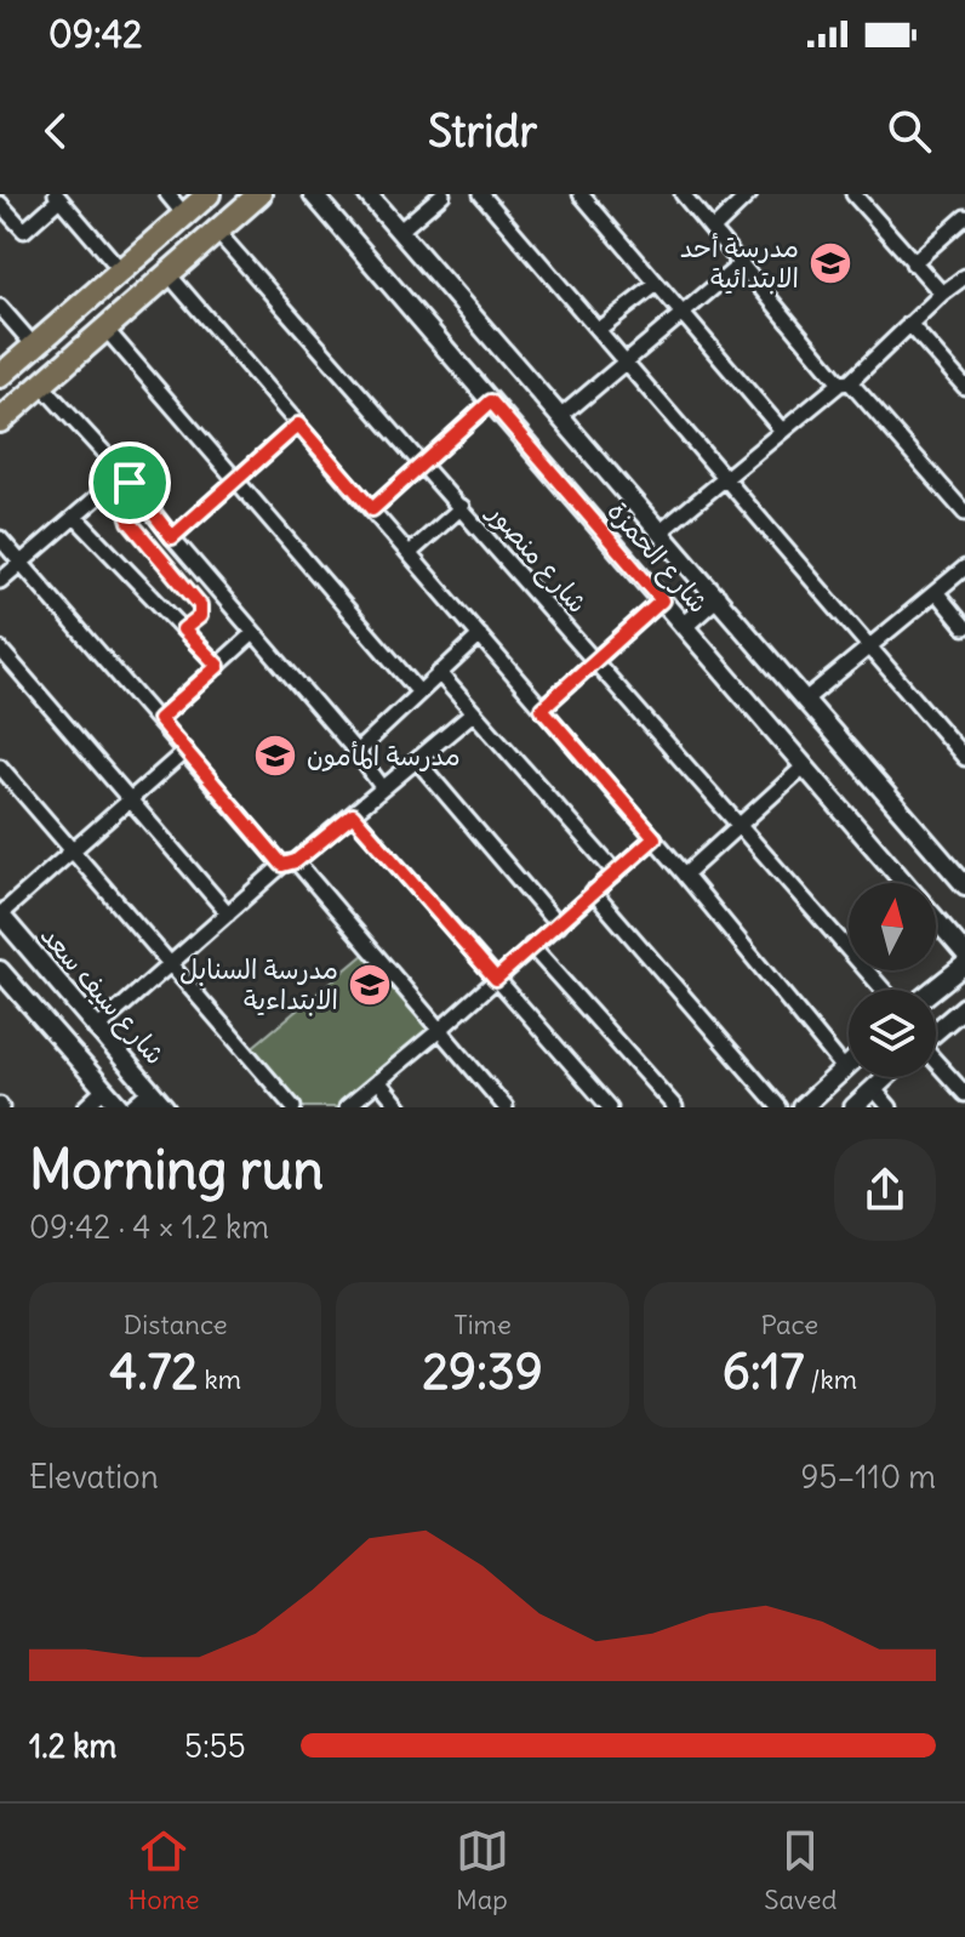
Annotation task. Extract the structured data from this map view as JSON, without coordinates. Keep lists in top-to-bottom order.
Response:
{
  "streets": {
    "street": ["شارع الحمزة", "شارع منصور", "شارع سيف سعد"]
  },
  "places": {
    "school or university": ["مدرسة أحد الابتدائية", "مدرسة المأمون", "مدرسة السنابل الابتداءية"]
  },
  "north": "top",
  "page": {
    "status": "09:42",
    "header": "Stridr",
    "heading": ["Morning run", "09:42 · 4 × 1.2 km"],
    "stats": [
      ["Distance", "4.72 km"],
      ["Time", "29:39"],
      ["Pace", "6:17 /km"]
    ],
    "chart": ["Elevation", "95–110 m"],
    "list": [
      {
        "name": "1.2 km",
        "note": "5:55"
      }
    ],
    "tabs": ["Home", "Map", "Saved"]
  }
}
